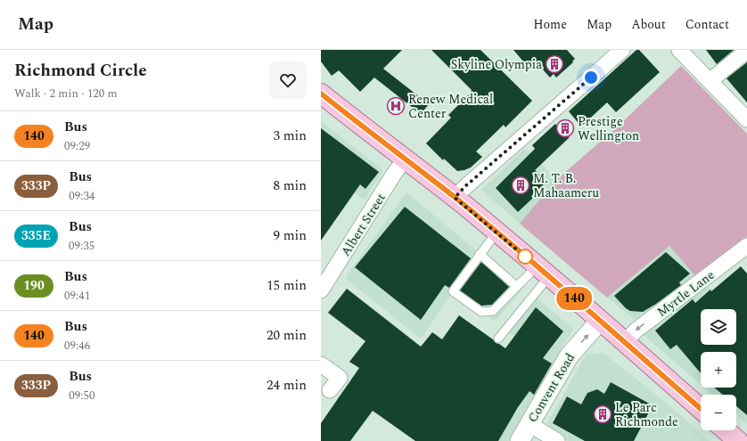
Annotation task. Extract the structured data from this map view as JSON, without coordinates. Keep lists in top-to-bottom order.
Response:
{
  "streets": {
    "street": ["Albert Street", "Myrtle Lane", "Convent Road"]
  },
  "one_way": ["Myrtle Lane", "Convent Road"],
  "places": {
    "building": [
      "Skyline Olympia",
      "Prestige Wellington",
      "M. T. B. Mahaameru",
      "Le Parc Richmonde"
    ],
    "hospital": ["Renew Medical Center"]
  },
  "lines": ["bus line 140"],
  "page": {
    "header": "Map",
    "nav": [
      "Home",
      "Map",
      "About",
      "Contact"
    ],
    "heading": ["Richmond Circle", "Walk · 2 min · 120 m"],
    "on_map": "140",
    "list": [
      {
        "mark": "140",
        "name": "Bus",
        "note": "09:29",
        "value": "3 min"
      },
      {
        "mark": "333P",
        "name": "Bus",
        "note": "09:34",
        "value": "8 min"
      },
      {
        "mark": "335E",
        "name": "Bus",
        "note": "09:35",
        "value": "9 min"
      },
      {
        "mark": "190",
        "name": "Bus",
        "note": "09:41",
        "value": "15 min"
      },
      {
        "mark": "140",
        "name": "Bus",
        "note": "09:46",
        "value": "20 min"
      },
      {
        "mark": "333P",
        "name": "Bus",
        "note": "09:50",
        "value": "24 min"
      }
    ],
    "map_buttons": ["+", "−"]
  }
}
